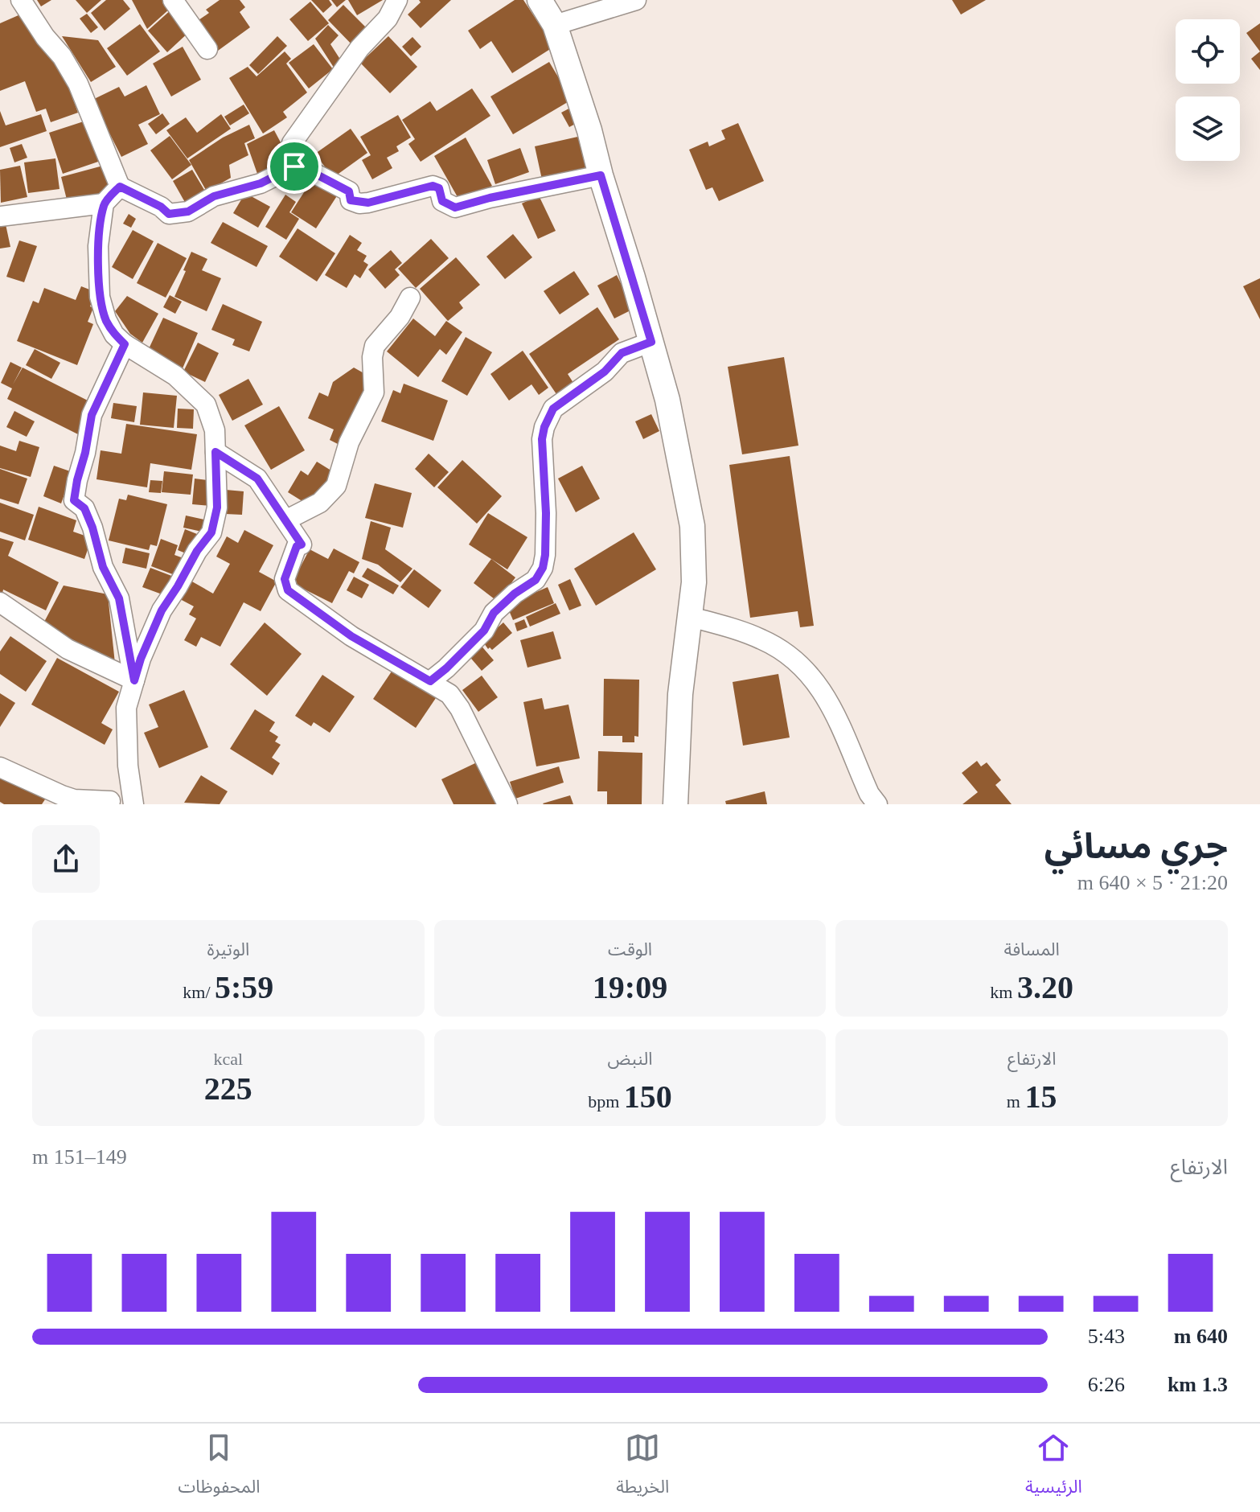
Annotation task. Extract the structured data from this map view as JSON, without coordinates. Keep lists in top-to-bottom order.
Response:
{
  "page": {
    "heading": ["جري مسائي", "21:20 · 5 × 640 m"],
    "stats": [
      ["المسافة", "3.20 km"],
      ["الوقت", "19:09"],
      ["الوتيرة", "5:59 /km"],
      ["الارتفاع", "15 m"],
      ["النبض", "150 bpm"],
      ["kcal", "225"]
    ],
    "chart": ["الارتفاع", "149–151 m"],
    "list": [
      {
        "name": "640 m",
        "note": "5:43"
      },
      {
        "name": "1.3 km",
        "note": "6:26"
      }
    ],
    "tabs": ["الرئيسية", "الخريطة", "المحفوظات"]
  }
}
